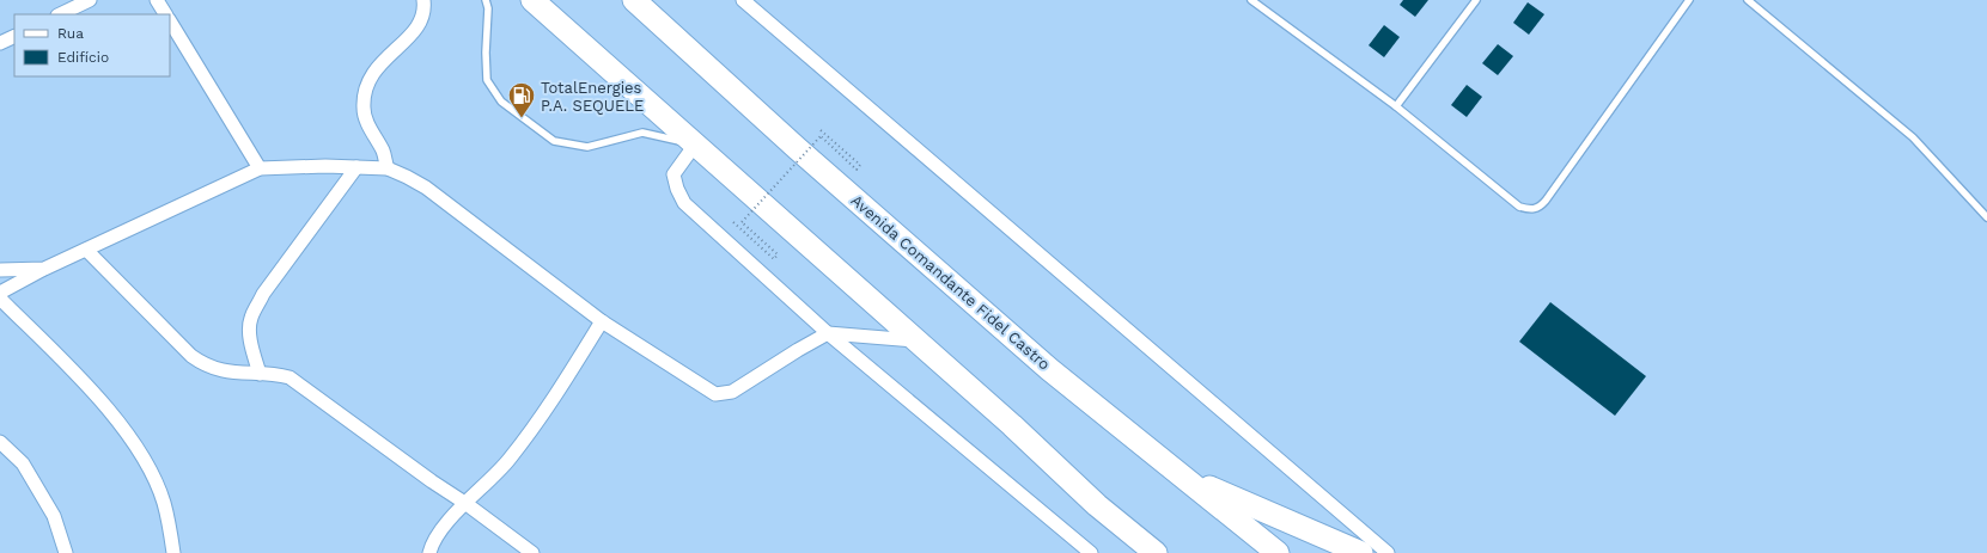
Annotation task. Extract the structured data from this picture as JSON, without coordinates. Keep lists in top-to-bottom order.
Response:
{
  "streets": {
    "highway": ["Avenida Comandante Fidel Castro"]
  },
  "places": {
    "fuel station": ["TotalEnergies P.A. SEQUELE"]
  },
  "legend": ["Rua", "Edifício"]
}
